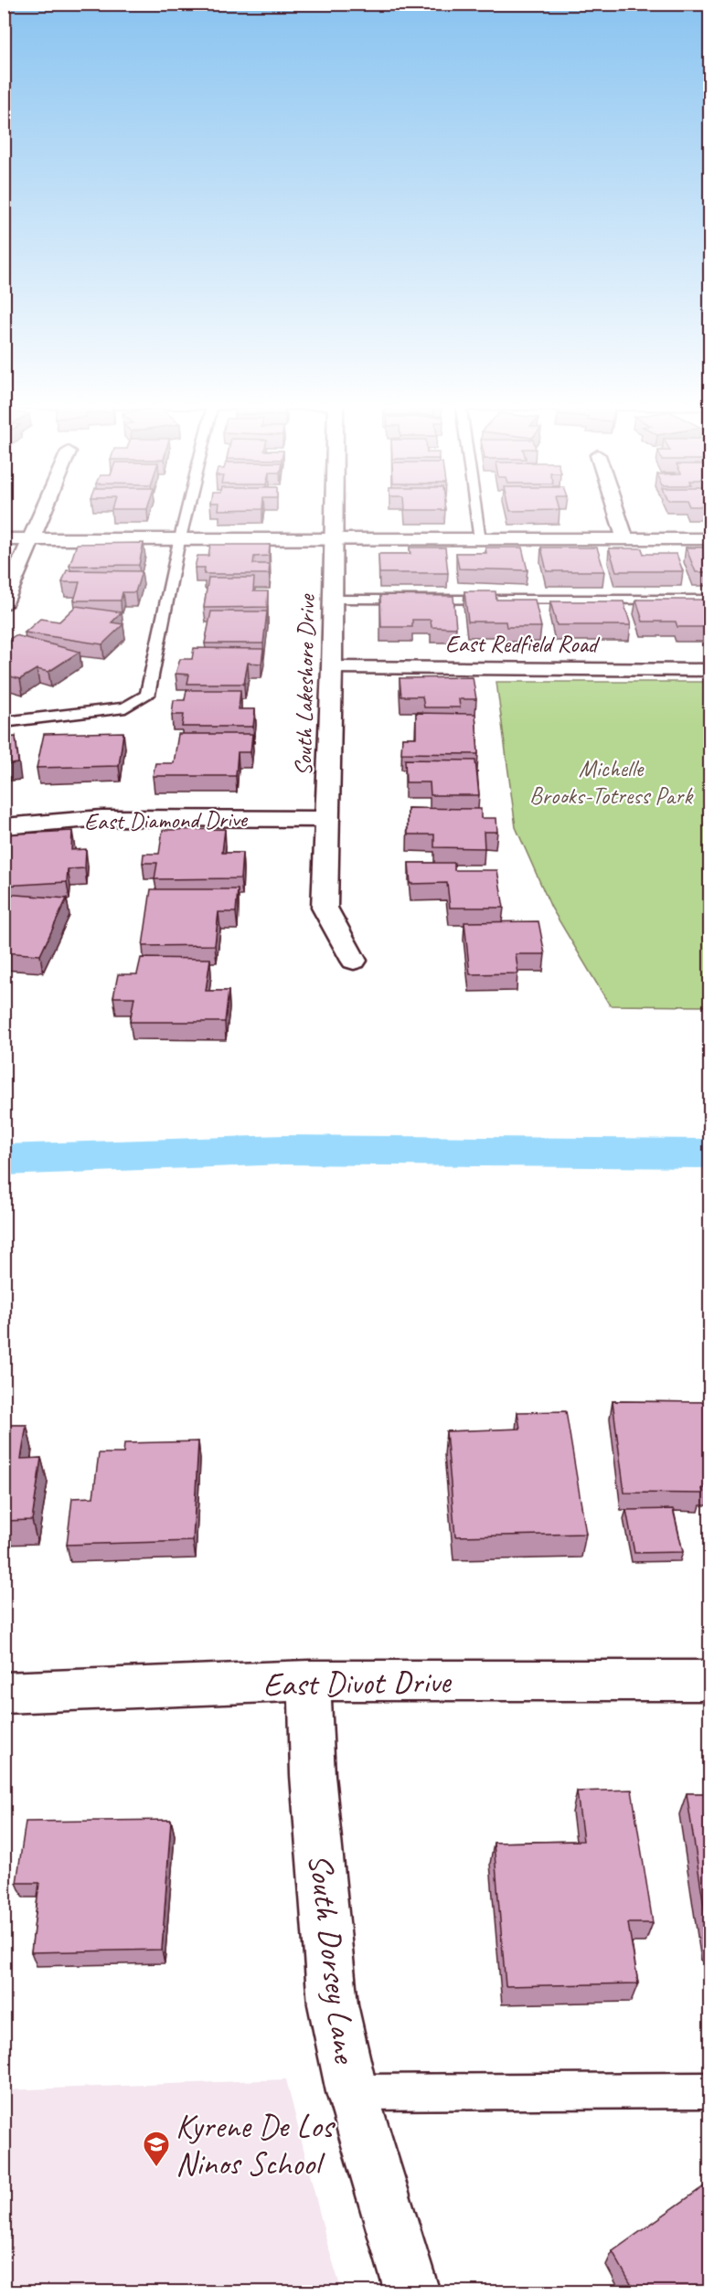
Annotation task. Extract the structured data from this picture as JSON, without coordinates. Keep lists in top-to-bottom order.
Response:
{
  "streets": {
    "street": [
      "East Redfield Road",
      "South Lakeshore Drive",
      "East Diamond Drive",
      "East Divot Drive",
      "South Dorsey Lane"
    ]
  },
  "crossings": [
    ["East Redfield Road", "South Lakeshore Drive"],
    ["South Lakeshore Drive", "East Diamond Drive"],
    ["East Divot Drive", "South Dorsey Lane"]
  ],
  "parks": ["Michelle Brooks-Totress Park"],
  "places": {
    "school or university": ["Kyrene De Los Ninos School"]
  }
}
